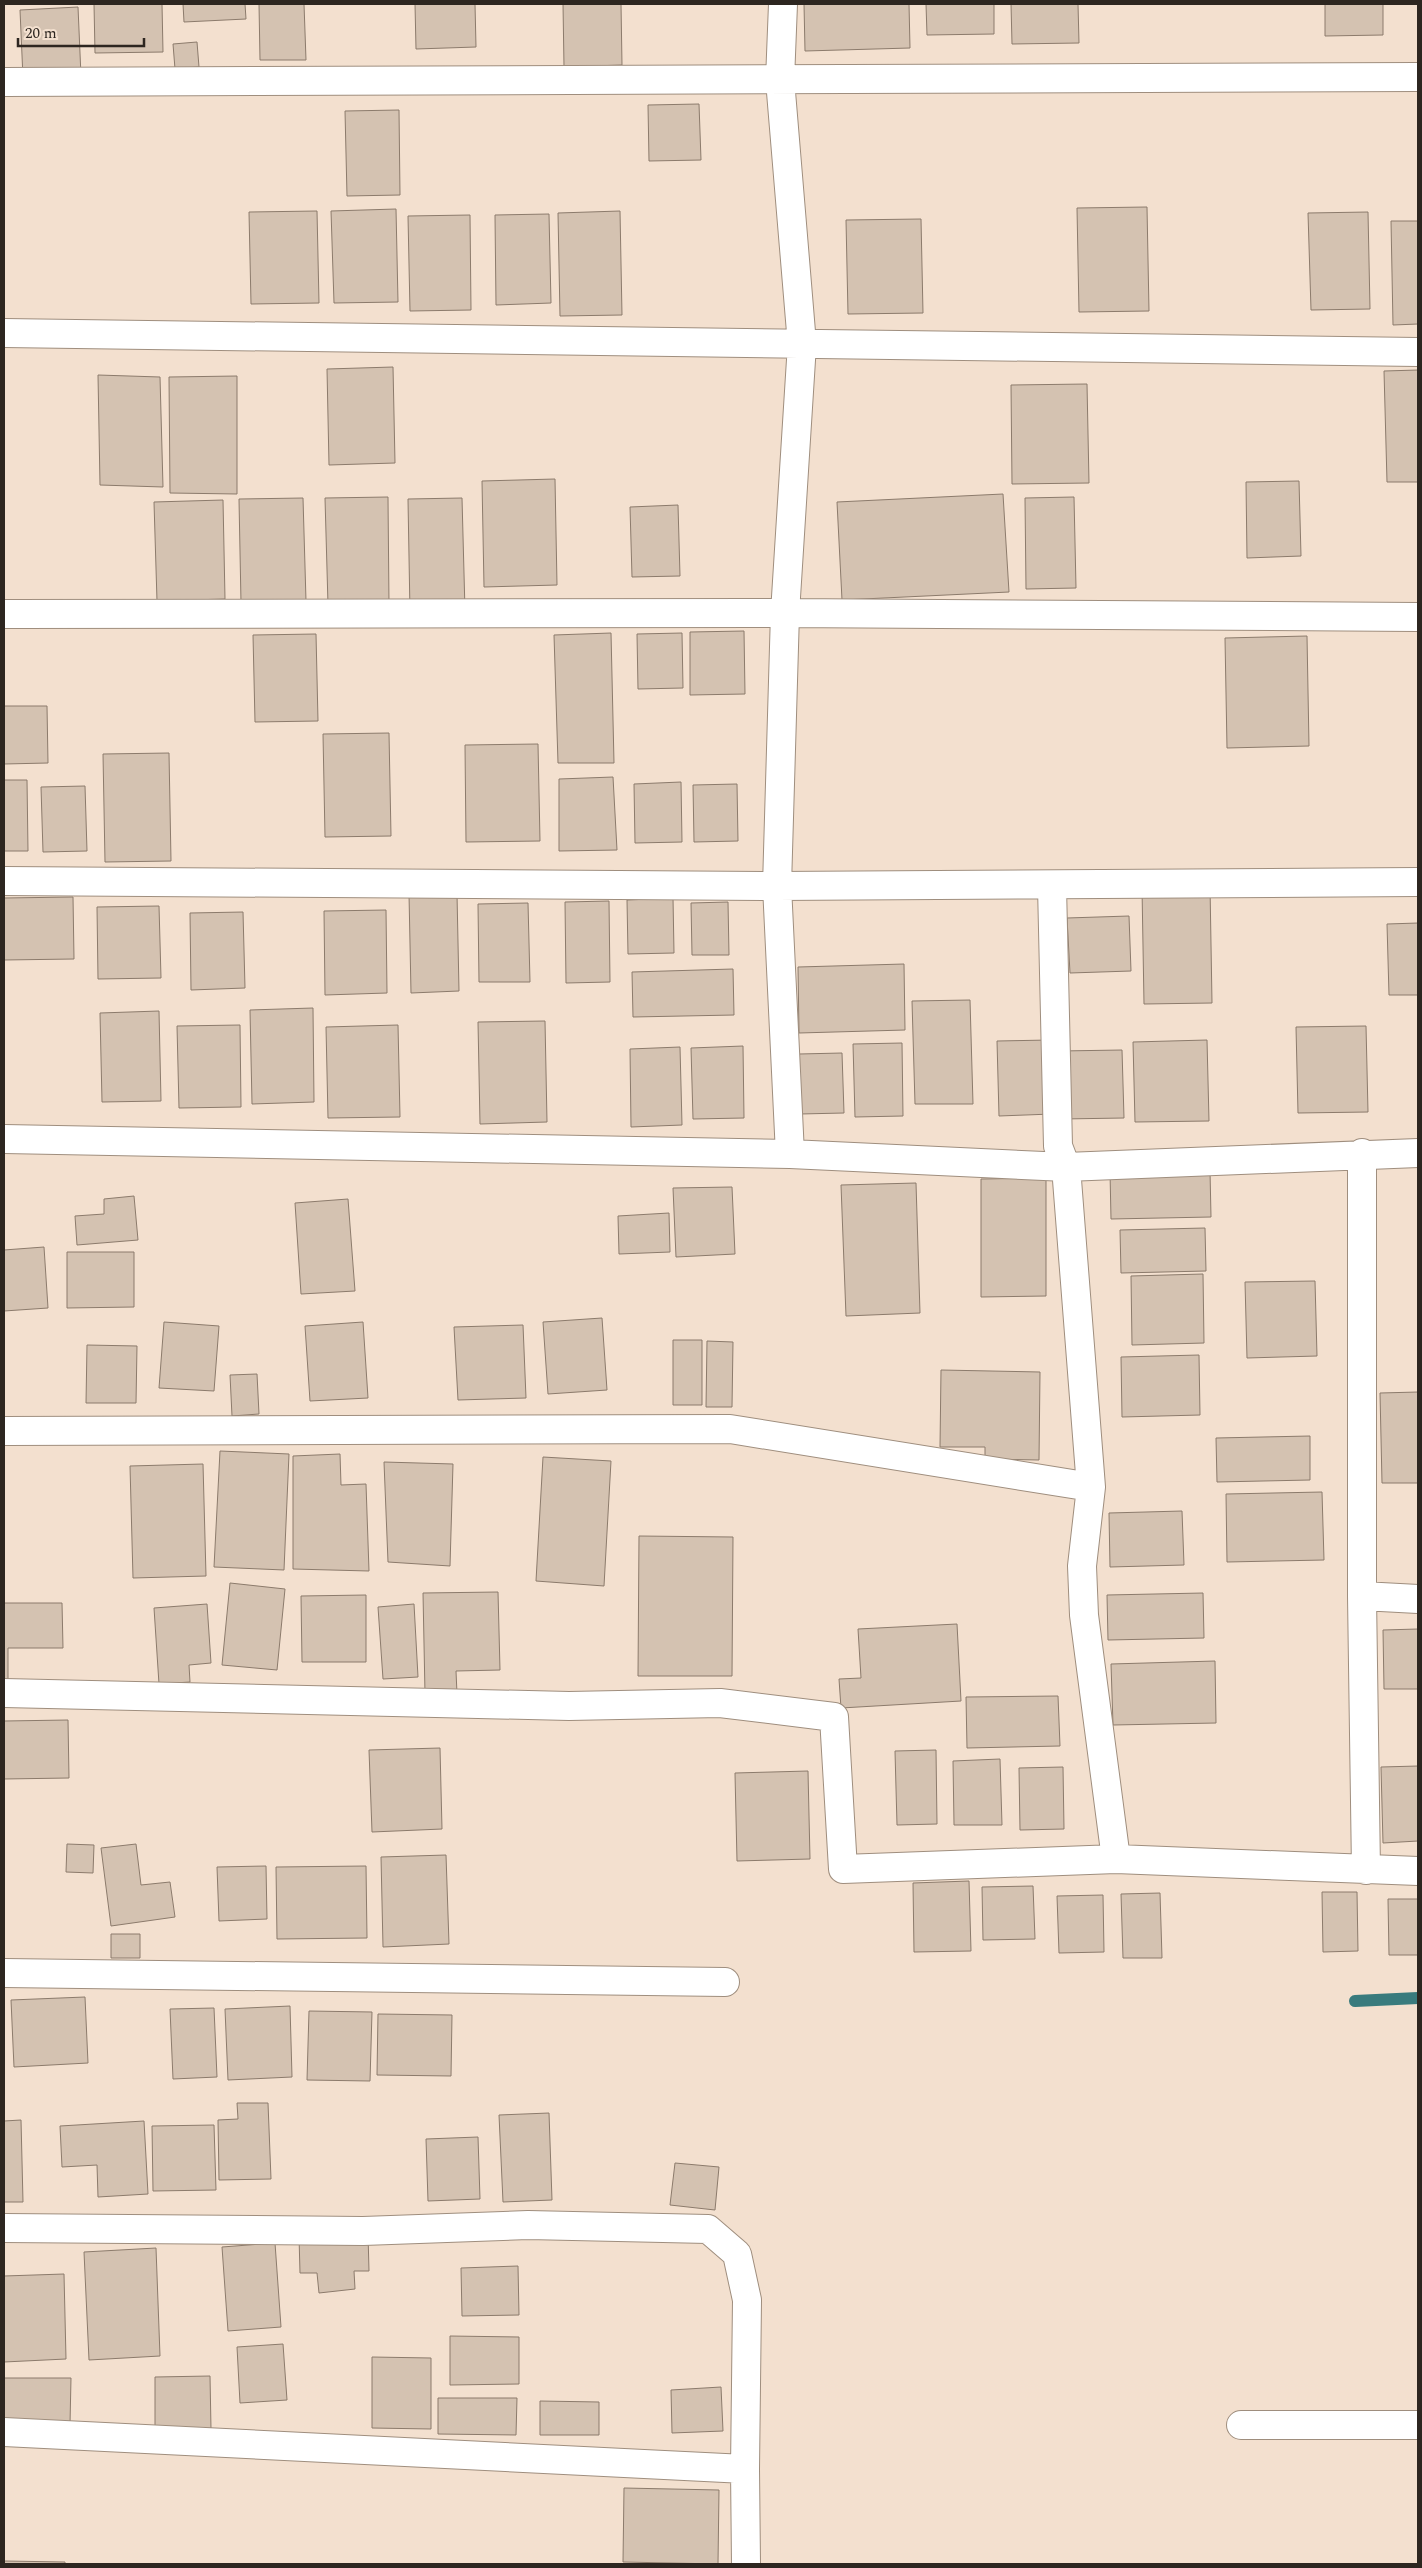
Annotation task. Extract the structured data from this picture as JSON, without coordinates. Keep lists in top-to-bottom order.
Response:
{
  "scale_bar": "20 m"
}
